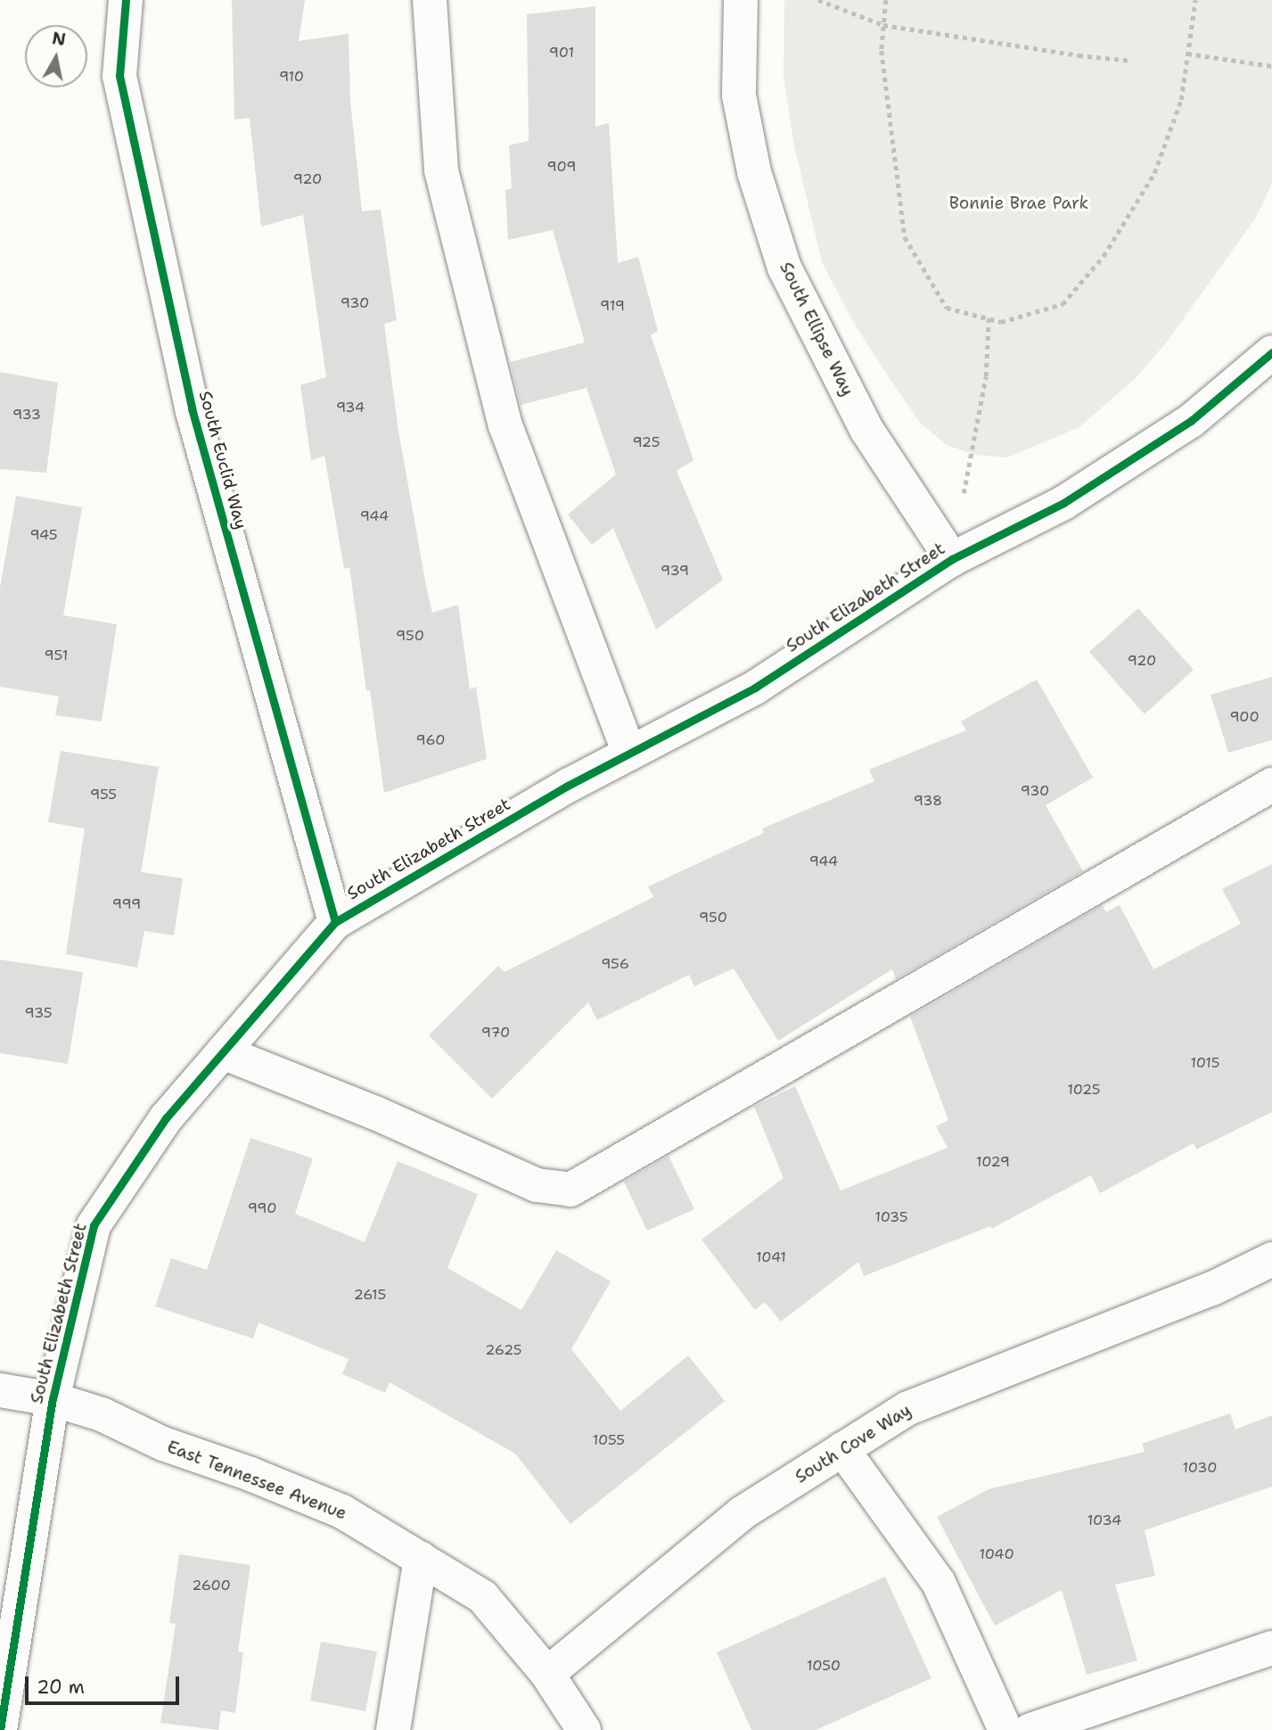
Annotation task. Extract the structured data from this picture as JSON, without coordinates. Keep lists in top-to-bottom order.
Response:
{
  "streets": {
    "street": [
      "South Ellipse Way",
      "South Euclid Way",
      "South Elizabeth Street",
      "South Cove Way",
      "East Tennessee Avenue"
    ]
  },
  "crossings": [
    ["South Ellipse Way", "South Elizabeth Street"],
    ["South Euclid Way", "South Elizabeth Street"],
    ["South Elizabeth Street", "East Tennessee Avenue"],
    ["South Cove Way", "East Tennessee Avenue"]
  ],
  "parks": ["Bonnie Brae Park"],
  "house_numbers": [
    "901",
    "910",
    "909",
    "920",
    "930",
    "919",
    "934",
    "933",
    "925",
    "944",
    "945",
    "939",
    "950",
    "951",
    "920",
    "900",
    "960",
    "930",
    "955",
    "938",
    "944",
    "999",
    "950",
    "956",
    "935",
    "970",
    "1015",
    "1025",
    "1029",
    "990",
    "1035",
    "1041",
    "2615",
    "2625",
    "1055",
    "1030",
    "1034",
    "1040",
    "2600",
    "1050"
  ],
  "scale_bar": "20 m",
  "north": "top"
}
